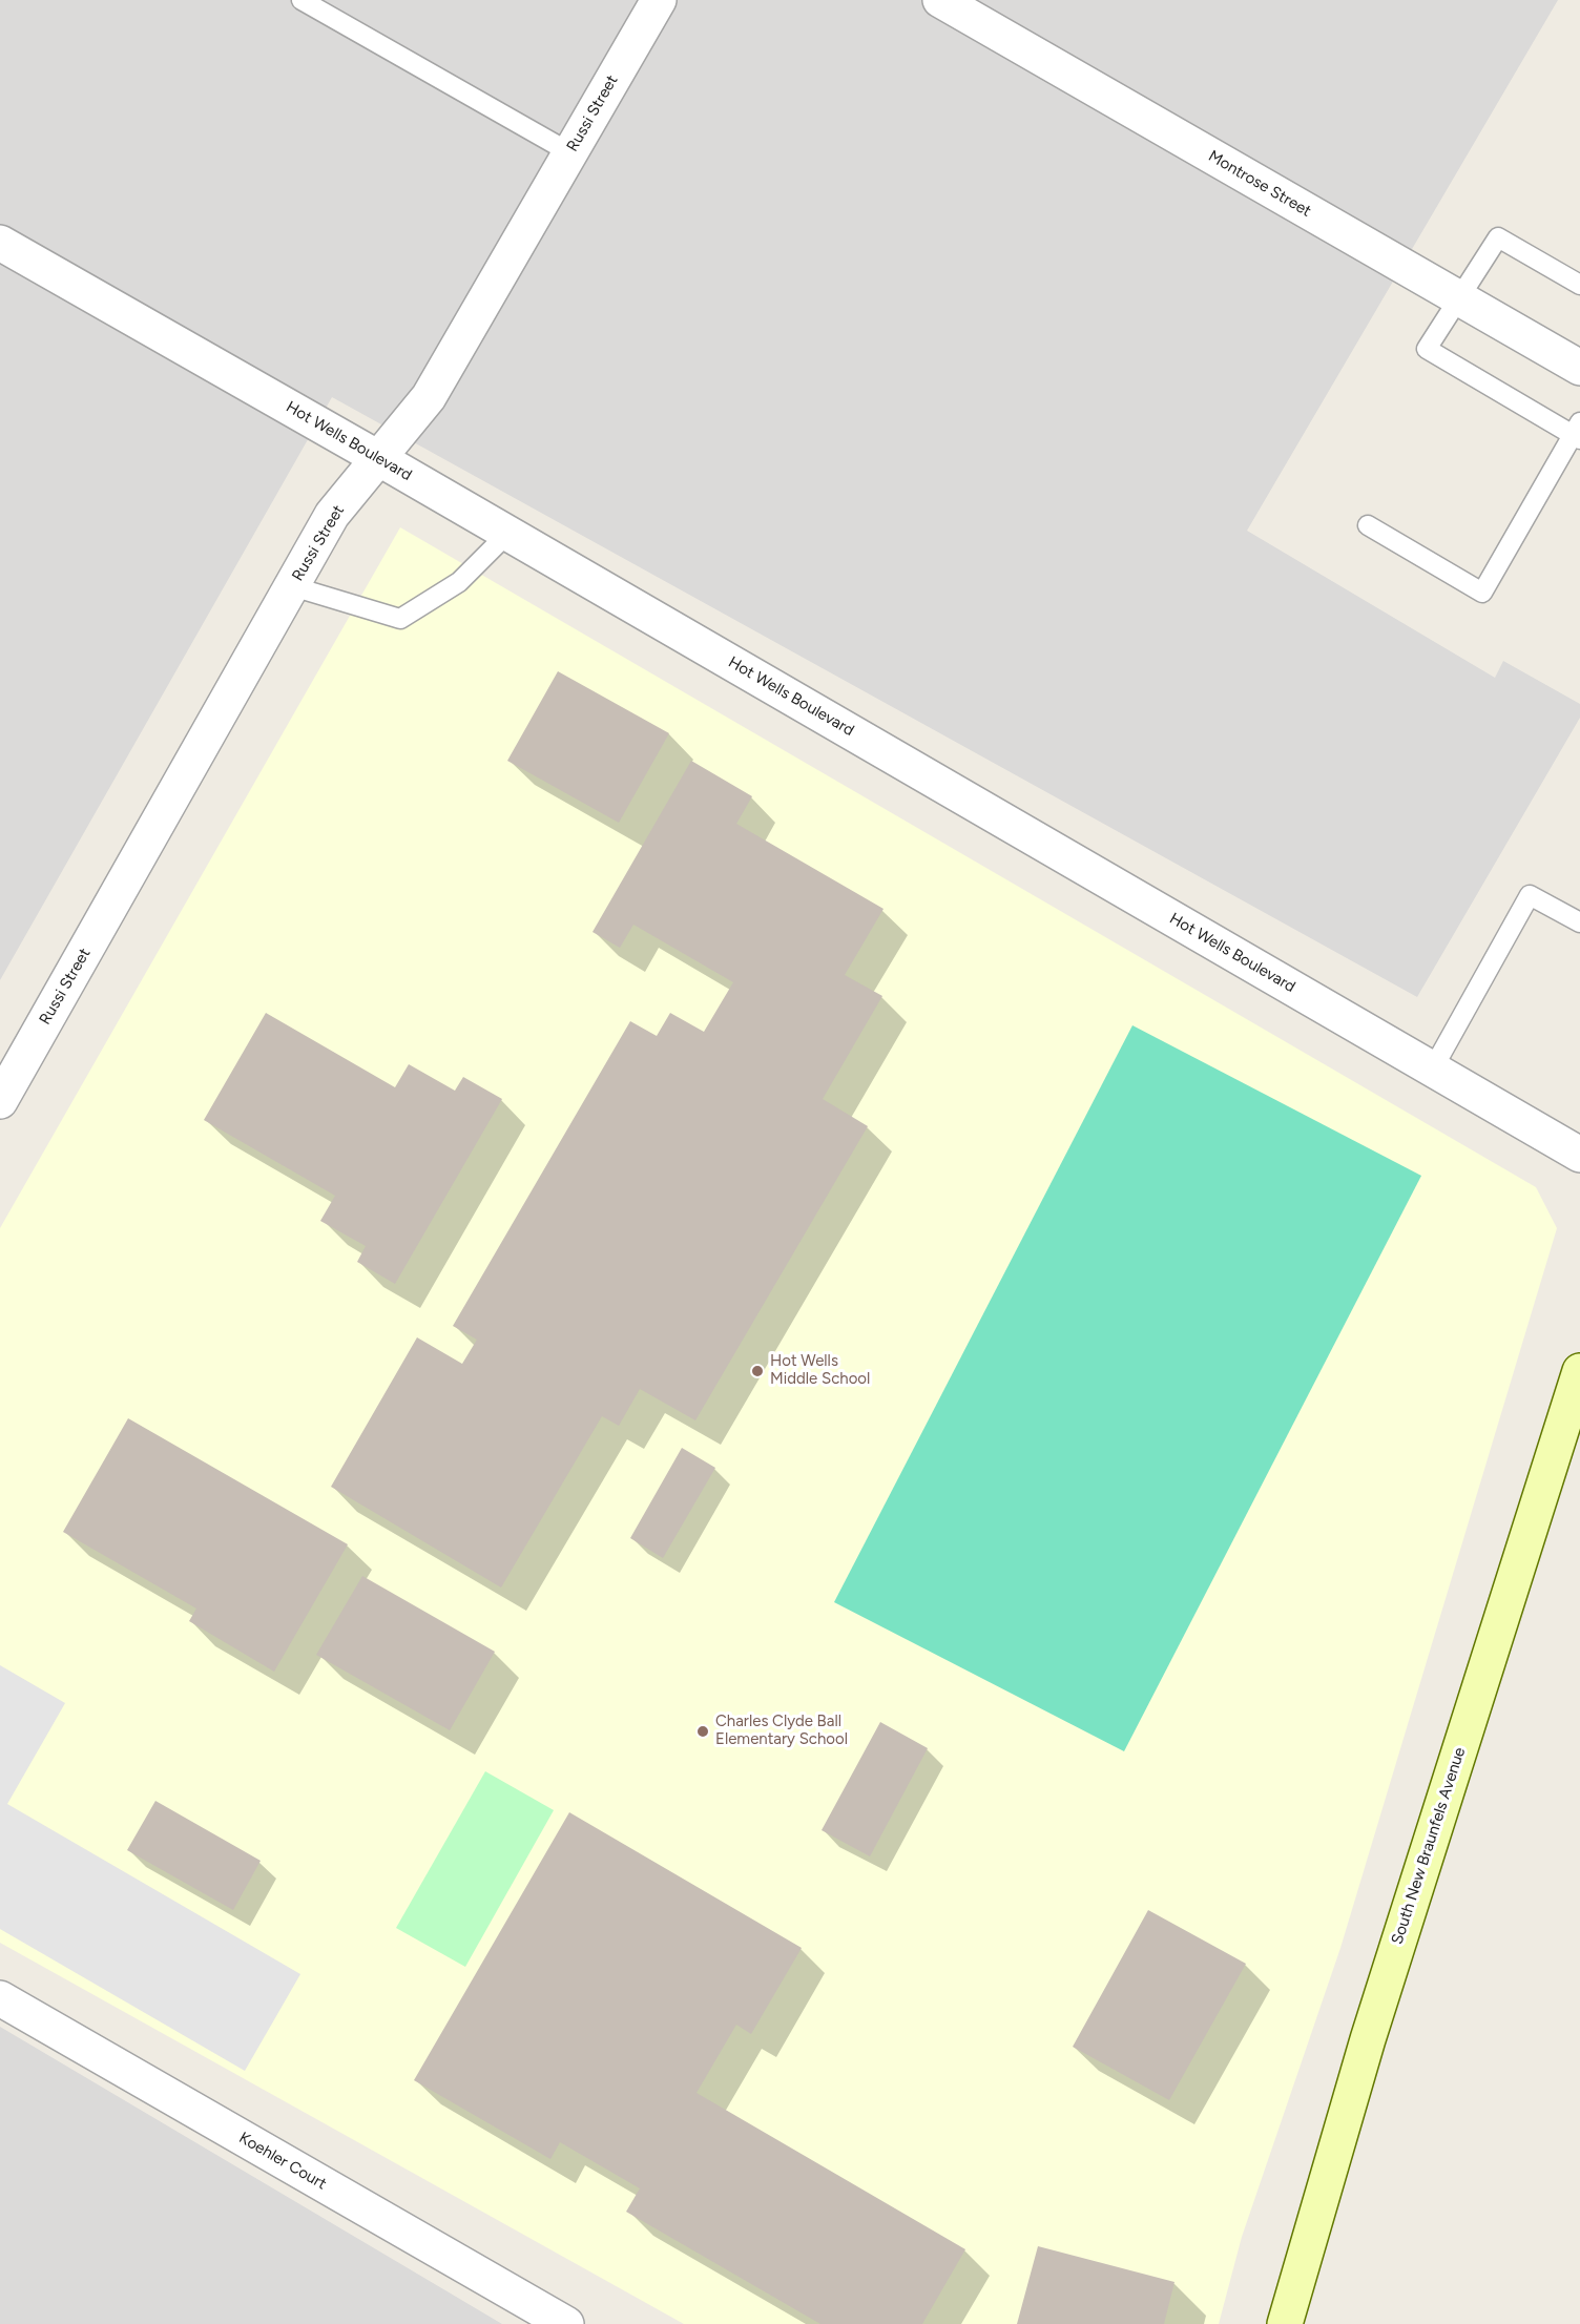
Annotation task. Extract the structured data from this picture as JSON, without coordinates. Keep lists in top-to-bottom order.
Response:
{
  "streets": {
    "main road": ["South New Braunfels Avenue"],
    "street": [
      "Russi Street",
      "Montrose Street",
      "Hot Wells Boulevard",
      "Koehler Court"
    ]
  },
  "crossings": [
    ["Russi Street", "Hot Wells Boulevard"]
  ],
  "places": ["Hot Wells Middle School", "Charles Clyde Ball Elementary School"]
}
